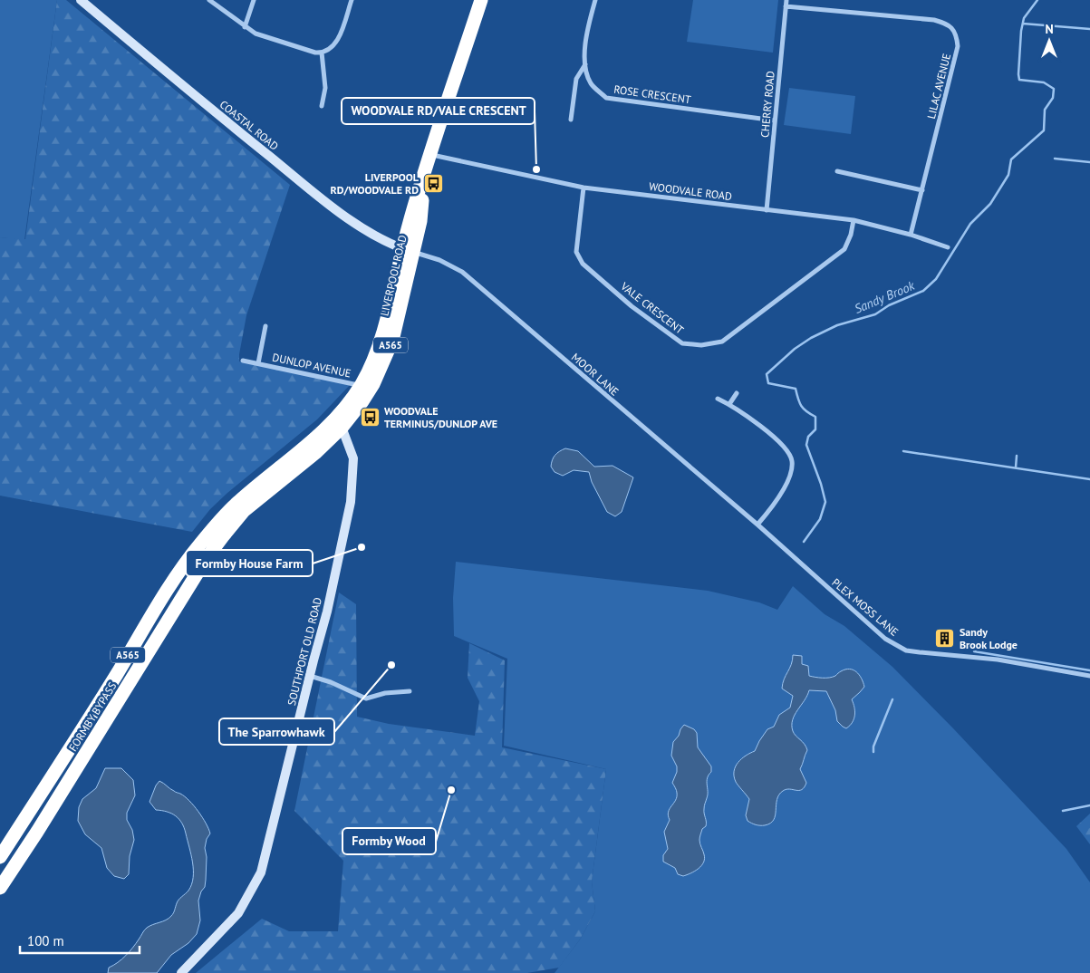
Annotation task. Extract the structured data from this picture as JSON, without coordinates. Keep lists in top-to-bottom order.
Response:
{
  "streets": {
    "highway": ["LIVERPOOL ROAD", "A565", "FORMBY BYPASS"],
    "street": [
      "LILAC AVENUE",
      "ROSE CRESCENT",
      "CHERRY ROAD",
      "COASTAL ROAD",
      "WOODVALE ROAD",
      "VALE CRESCENT",
      "DUNLOP AVENUE",
      "MOOR LANE",
      "PLEX MOSS LANE",
      "SOUTHPORT OLD ROAD"
    ]
  },
  "crossings": [
    ["LILAC AVENUE", "CHERRY ROAD"],
    ["LILAC AVENUE", "WOODVALE ROAD"],
    ["ROSE CRESCENT", "CHERRY ROAD"],
    ["CHERRY ROAD", "WOODVALE ROAD"],
    ["COASTAL ROAD", "LIVERPOOL ROAD"],
    ["COASTAL ROAD", "MOOR LANE"],
    ["WOODVALE ROAD", "LIVERPOOL ROAD"],
    ["WOODVALE ROAD", "VALE CRESCENT"],
    ["LIVERPOOL ROAD", "DUNLOP AVENUE"],
    ["LIVERPOOL ROAD", "MOOR LANE"],
    ["LIVERPOOL ROAD", "SOUTHPORT OLD ROAD"],
    ["LIVERPOOL ROAD", "FORMBY BYPASS"],
    ["MOOR LANE", "PLEX MOSS LANE"],
    ["SOUTHPORT OLD ROAD", "FORMBY BYPASS"]
  ],
  "water": ["Sandy Brook"],
  "places": {
    "other": [
      "WOODVALE RD/VALE CRESCENT",
      "Formby House Farm",
      "The Sparrowhawk",
      "Formby Wood"
    ],
    "bus stop": ["LIVERPOOL RD/WOODVALE RD", "WOODVALE TERMINUS/DUNLOP AVE"],
    "building": ["Sandy Brook Lodge"]
  },
  "scale_bar": "100 m",
  "north": "top"
}
